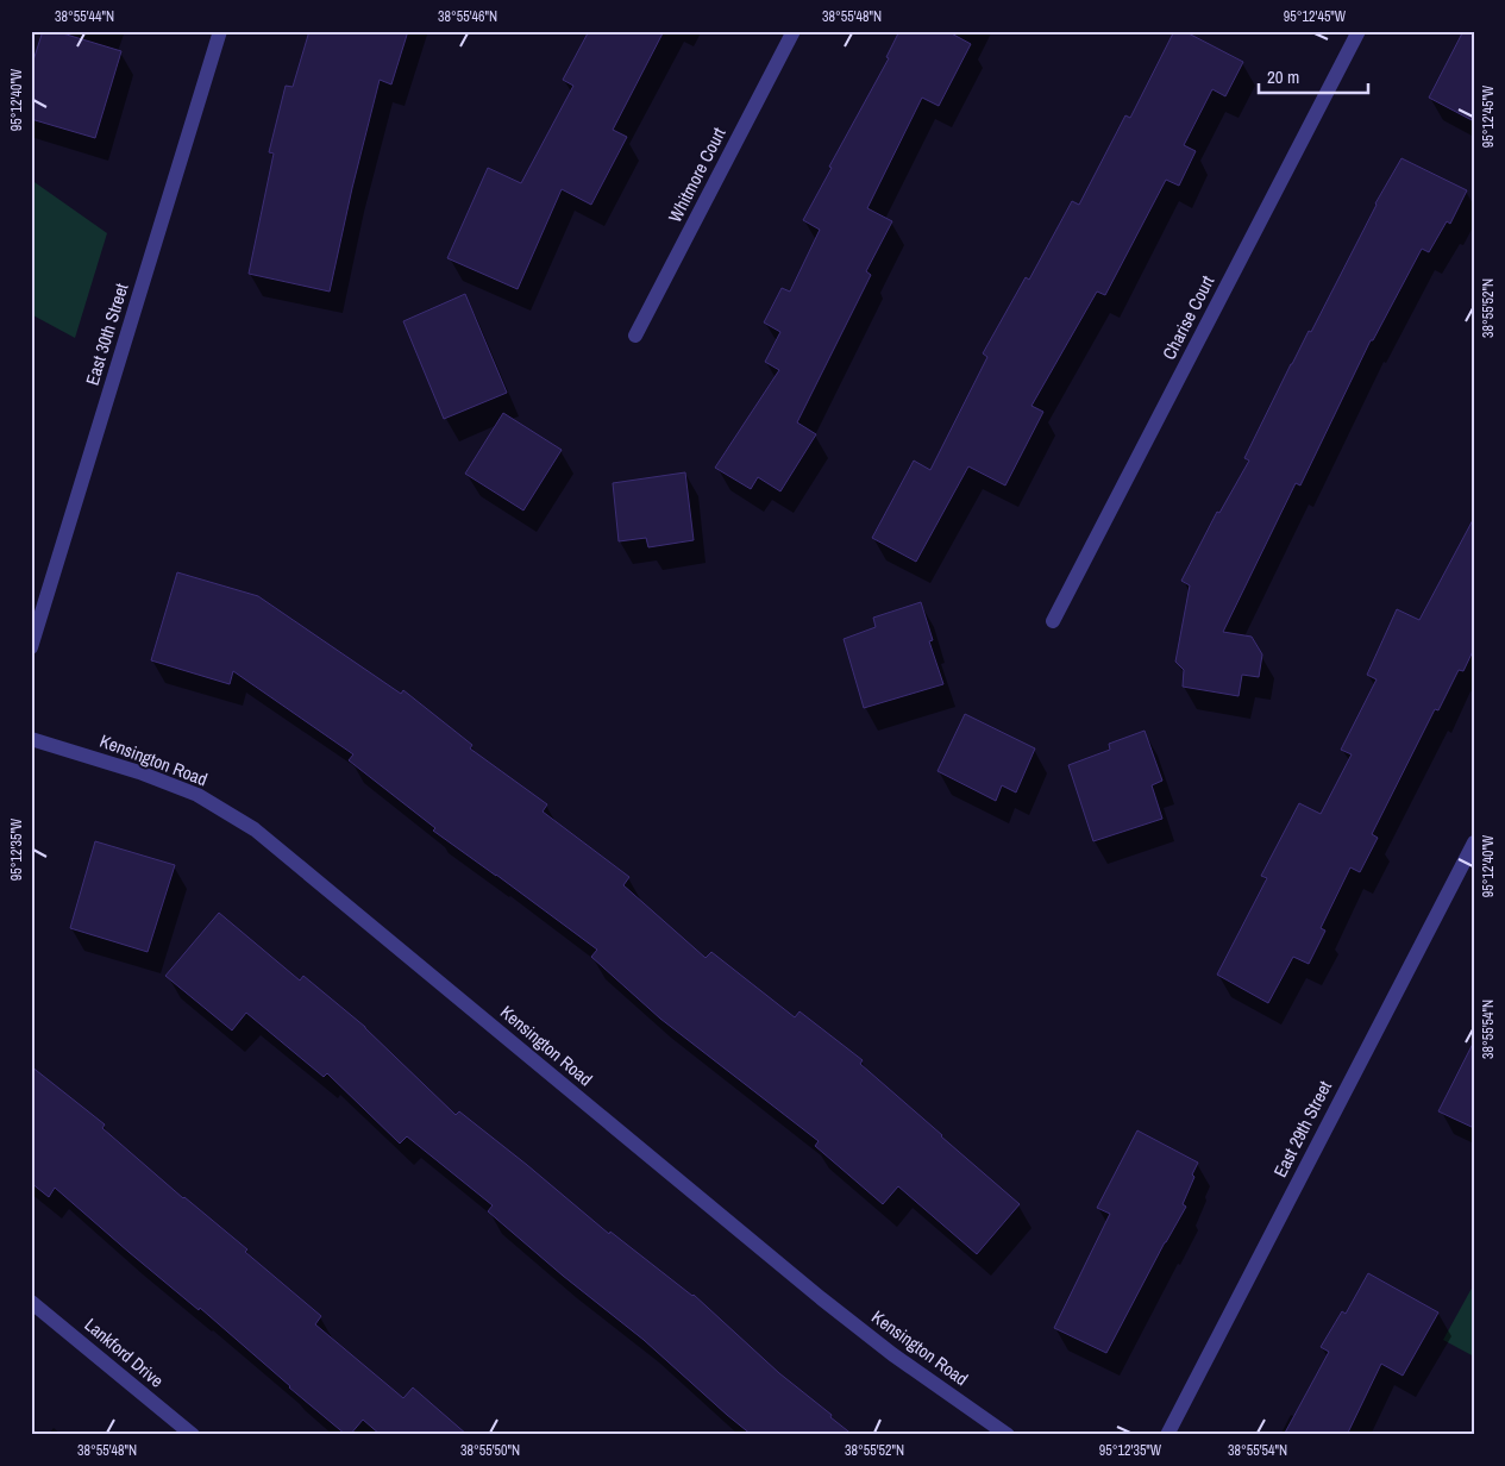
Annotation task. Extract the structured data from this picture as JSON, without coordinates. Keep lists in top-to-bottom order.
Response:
{
  "streets": {
    "street": [
      "Whitmore Court",
      "Charise Court",
      "East 30th Street",
      "Kensington Road",
      "East 29th Street",
      "Lankford Drive"
    ]
  },
  "scale_bar": "20 m",
  "coordinates": [
    "38°55'44\"N",
    "38°55'46\"N",
    "38°55'48\"N",
    "95°12'45\"W",
    "95°12'40\"W",
    "38°55'52\"N",
    "95°12'35\"W",
    "38°55'54\"N",
    "38°55'50\"N"
  ]
}
